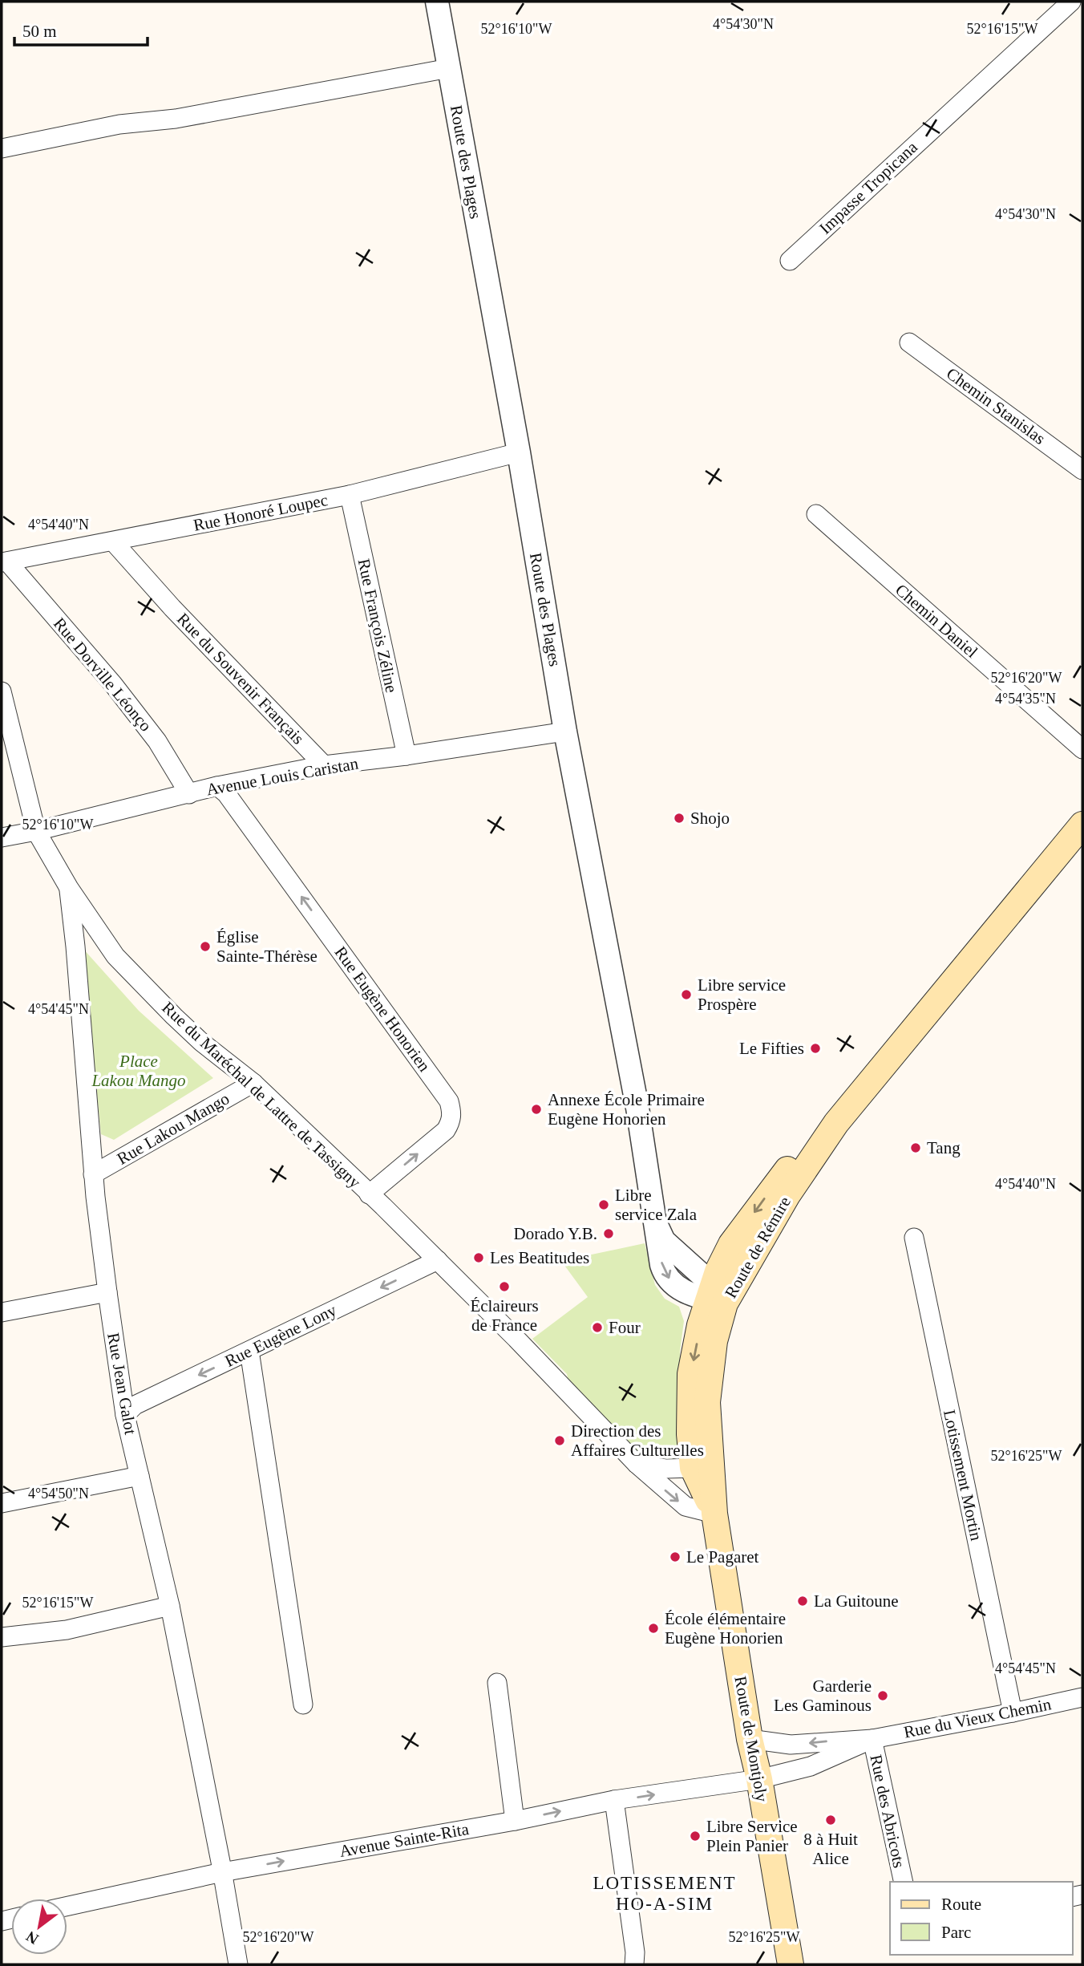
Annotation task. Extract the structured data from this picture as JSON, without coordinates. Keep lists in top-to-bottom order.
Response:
{
  "streets": {
    "main road": ["Route de Rémire", "Route de Montjoly"],
    "street": [
      "Route des Plages",
      "Impasse Tropicana",
      "Chemin Stanislas",
      "Rue Honoré Loupec",
      "Chemin Daniel",
      "Rue François Zéline",
      "Rue Dorville Léonço",
      "Rue du Souvenir Français",
      "Avenue Louis Caristan",
      "Rue Eugène Honorien",
      "Rue du Maréchal de Lattre de Tassigny",
      "Rue Lakou Mango",
      "Rue Eugène Lony",
      "Rue Jean Galot",
      "Lotissement Mortin",
      "Rue du Vieux Chemin",
      "Rue des Abricots",
      "Avenue Sainte-Rita"
    ]
  },
  "crossings": [
    ["Route des Plages", "Rue Honoré Loupec"],
    ["Route des Plages", "Avenue Louis Caristan"],
    ["Route des Plages", "Route de Rémire"],
    ["Rue Honoré Loupec", "Rue François Zéline"],
    ["Rue Honoré Loupec", "Rue Dorville Léonço"],
    ["Rue Honoré Loupec", "Rue du Souvenir Français"],
    ["Rue François Zéline", "Avenue Louis Caristan"],
    ["Rue Dorville Léonço", "Avenue Louis Caristan"],
    ["Rue du Souvenir Français", "Avenue Louis Caristan"],
    ["Avenue Louis Caristan", "Rue Eugène Honorien"],
    ["Avenue Louis Caristan", "Rue du Maréchal de Lattre de Tassigny"],
    ["Rue Eugène Honorien", "Rue du Maréchal de Lattre de Tassigny"],
    ["Rue du Maréchal de Lattre de Tassigny", "Rue Lakou Mango"],
    ["Rue du Maréchal de Lattre de Tassigny", "Route de Rémire"],
    ["Rue du Maréchal de Lattre de Tassigny", "Rue Eugène Lony"],
    ["Rue du Maréchal de Lattre de Tassigny", "Rue Jean Galot"],
    ["Rue du Maréchal de Lattre de Tassigny", "Route de Montjoly"],
    ["Rue Lakou Mango", "Rue Jean Galot"],
    ["Route de Rémire", "Route de Montjoly"],
    ["Rue Eugène Lony", "Rue Jean Galot"],
    ["Rue Jean Galot", "Avenue Sainte-Rita"],
    ["Lotissement Mortin", "Rue du Vieux Chemin"],
    ["Rue du Vieux Chemin", "Route de Montjoly"],
    ["Rue du Vieux Chemin", "Rue des Abricots"],
    ["Rue du Vieux Chemin", "Avenue Sainte-Rita"],
    ["Route de Montjoly", "Avenue Sainte-Rita"]
  ],
  "one_way": ["Rue Eugène Honorien", "Rue Eugène Lony", "Avenue Sainte-Rita"],
  "districts": ["LOTISSEMENT HO-A-SIM"],
  "parks": ["Place Lakou Mango"],
  "places": [
    "Shojo",
    "Église Sainte-Thérèse",
    "Libre service Prospère",
    "Le Fifties",
    "Annexe École Primaire Eugène Honorien",
    "Tang",
    "Libre service Zala",
    "Dorado Y.B.",
    "Les Beatitudes",
    "Éclaireurs de France",
    "Four",
    "Direction des Affaires Culturelles",
    "Le Pagaret",
    "La Guitoune",
    "École élémentaire Eugène Honorien",
    "Garderie Les Gaminous",
    "8 à Huit Alice",
    "Libre Service Plein Panier"
  ],
  "legend": ["Route", "Parc"],
  "scale_bar": "50 m",
  "north": "bottom left",
  "coordinates": [
    "4°54'30\"N",
    "52°16'10\"W",
    "52°16'15\"W",
    "4°54'40\"N",
    "52°16'20\"W",
    "4°54'35\"N",
    "4°54'45\"N",
    "52°16'25\"W",
    "4°54'50\"N"
  ]
}
